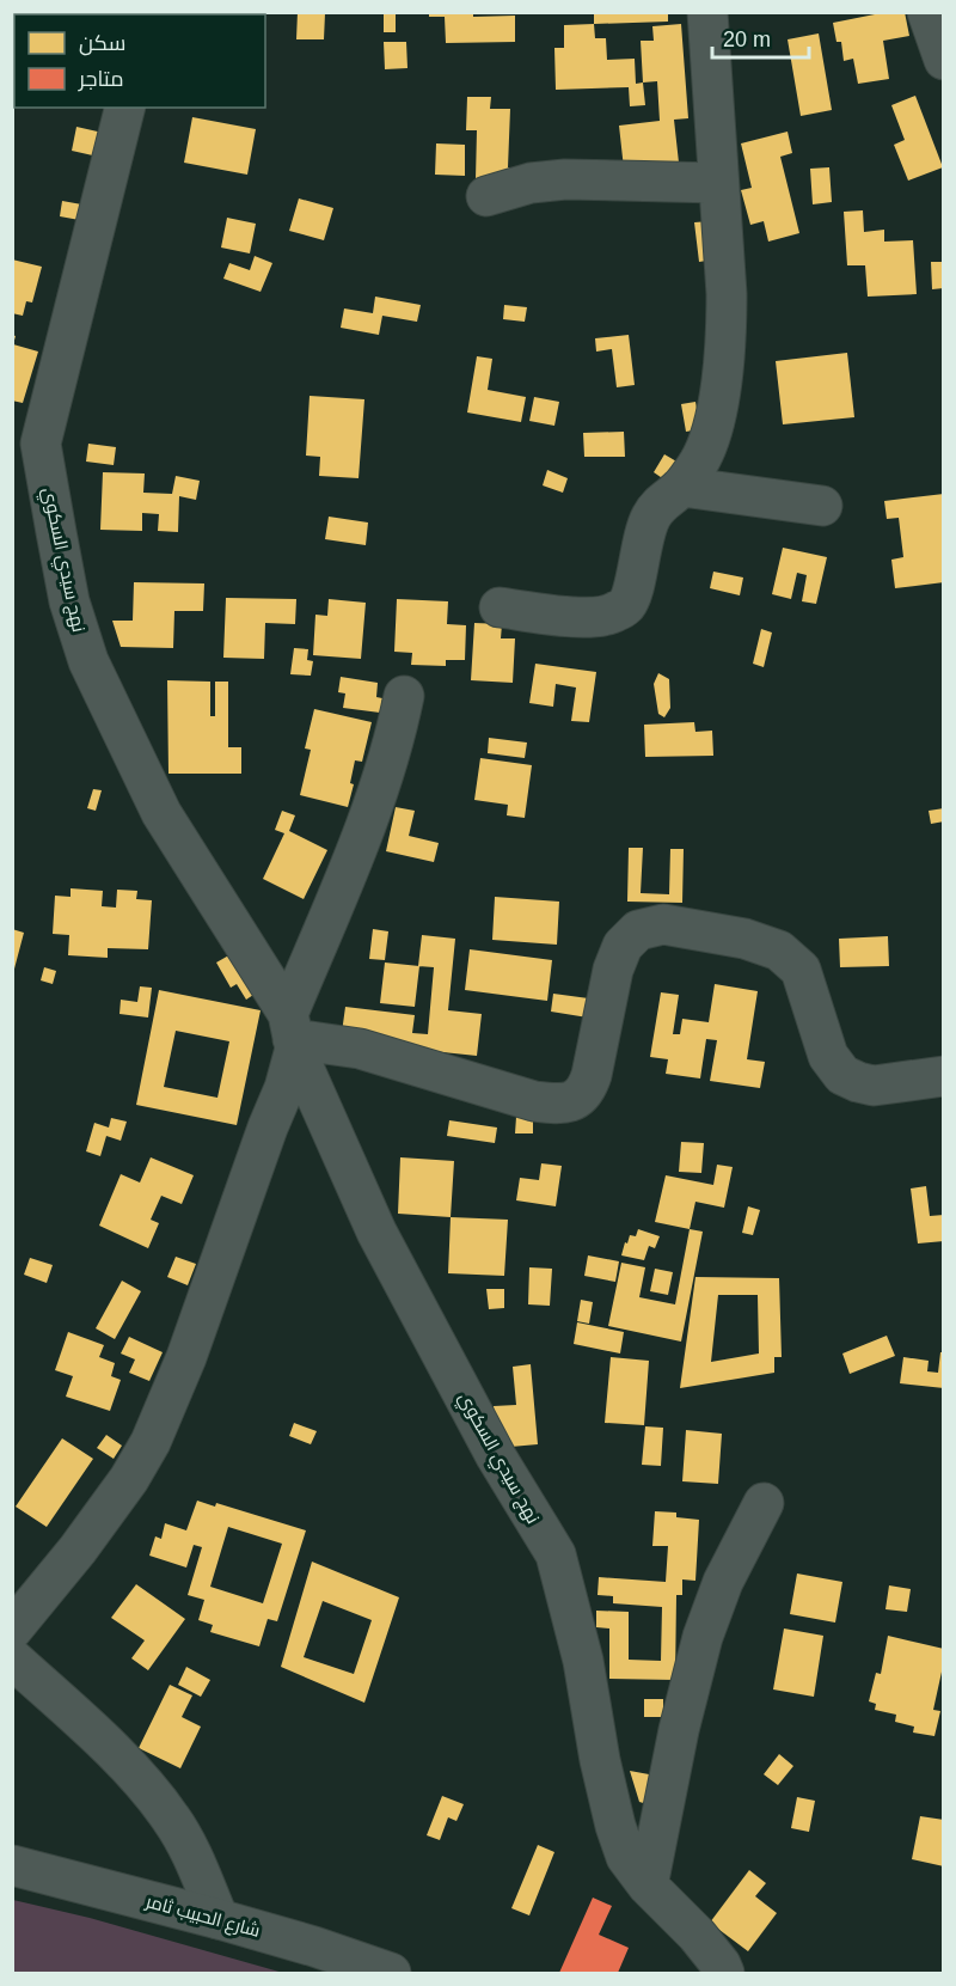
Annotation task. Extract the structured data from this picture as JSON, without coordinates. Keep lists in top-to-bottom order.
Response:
{
  "streets": {
    "street": ["نهج سيدي السكوي", "شارع الحبيب ثامر"]
  },
  "legend": ["سكن", "متاجر"],
  "scale_bar": "20 m"
}
